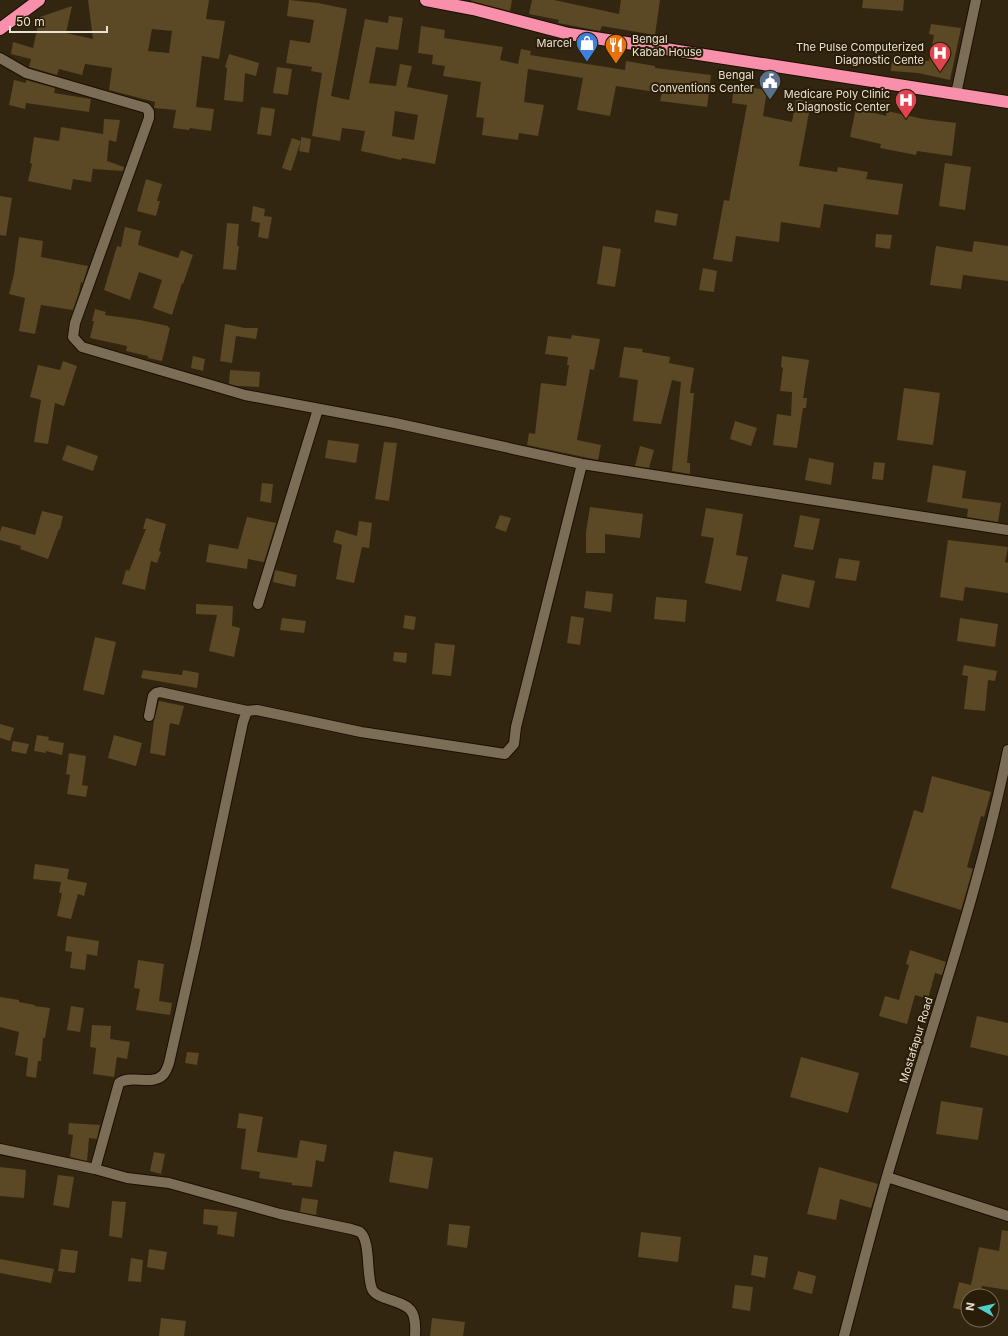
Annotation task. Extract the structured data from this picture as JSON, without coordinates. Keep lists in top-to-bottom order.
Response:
{
  "streets": {
    "street": ["Mostafapur Road"]
  },
  "places": {
    "shop": ["Marcel"],
    "restaurant": ["Bengal Kabab House"],
    "hospital": ["The Pulse Computerized Diagnostic Cente", "Medicare Poly Clinic & Diagnostic Center"],
    "public building": ["Bengal Conventions Center"]
  },
  "scale_bar": "50 m",
  "north": "left"
}
